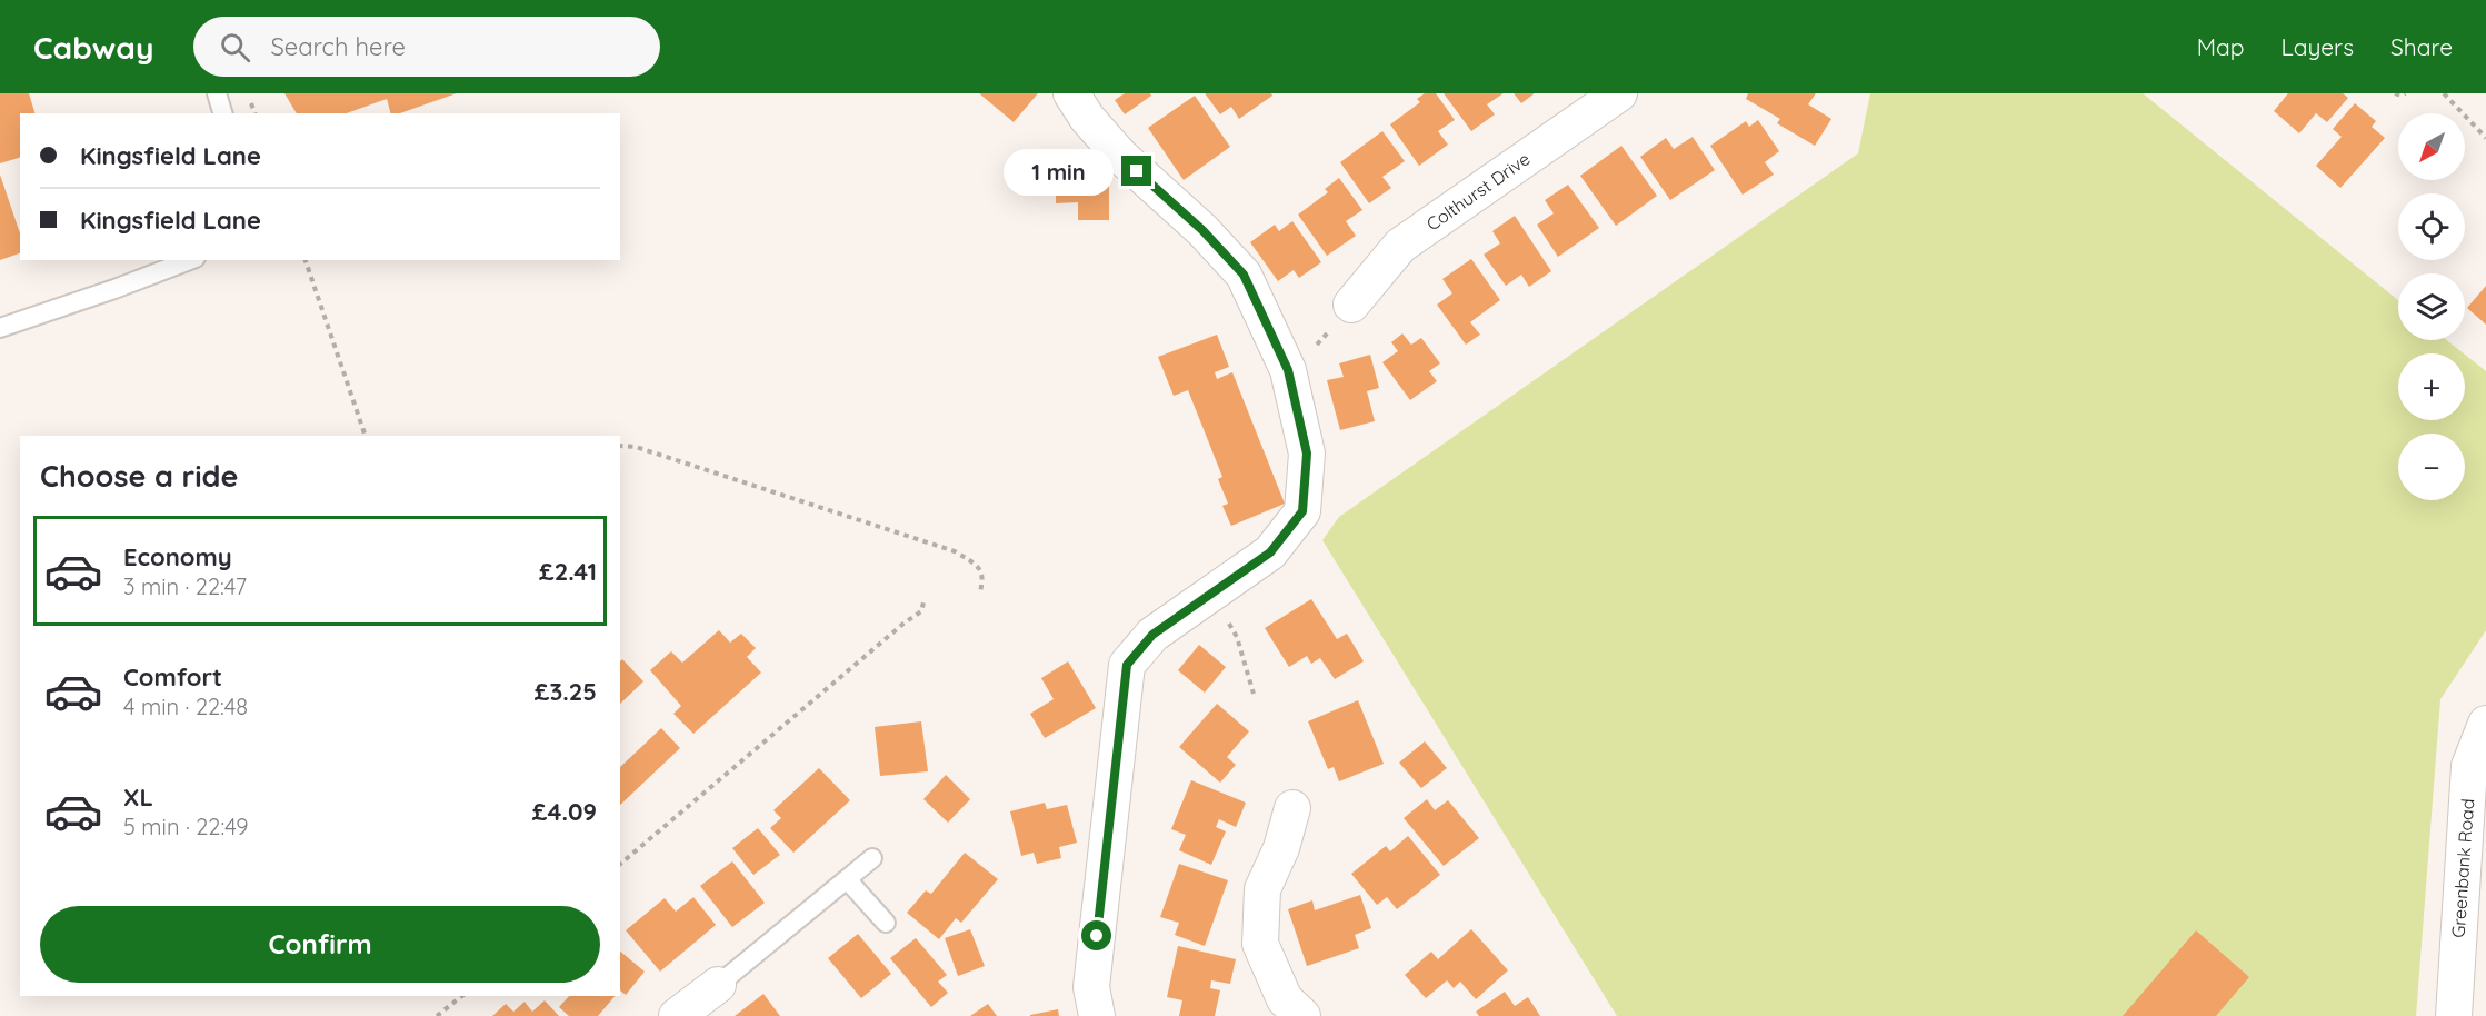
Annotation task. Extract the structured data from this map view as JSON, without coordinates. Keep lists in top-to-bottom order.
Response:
{
  "streets": {
    "street": ["Colthurst Drive", "Greenbank Road"]
  },
  "north": "bottom left",
  "page": {
    "header": "Cabway",
    "search": "Search here",
    "nav": ["Map", "Layers", "Share"],
    "map_buttons": ["+", "−"],
    "banner": ["Kingsfield Lane", "Kingsfield Lane"],
    "bubble": "1 min",
    "heading": "Choose a ride",
    "list": [
      {
        "name": "Economy",
        "note": "3 min · 22:47",
        "value": "£2.41"
      },
      {
        "name": "Comfort",
        "note": "4 min · 22:48",
        "value": "£3.25"
      },
      {
        "name": "XL",
        "note": "5 min · 22:49",
        "value": "£4.09"
      }
    ],
    "buttons": "Confirm"
  }
}
